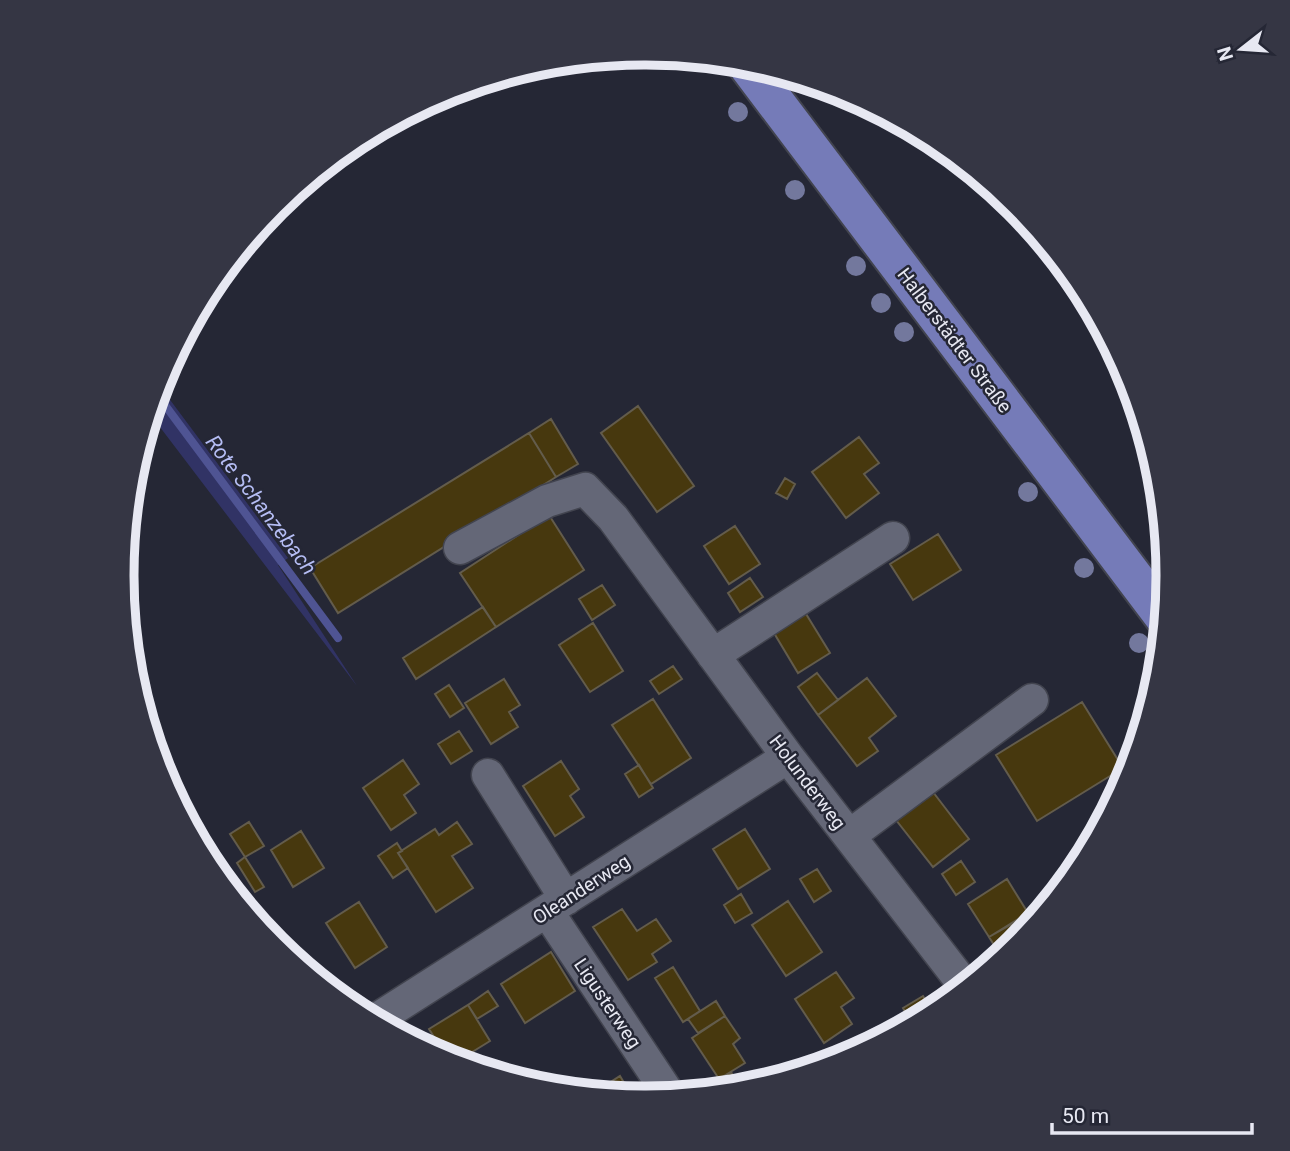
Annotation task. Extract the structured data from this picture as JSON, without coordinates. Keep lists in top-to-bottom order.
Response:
{
  "streets": {
    "main road": ["Halberstädter Straße"],
    "street": ["Holunderweg", "Oleanderweg", "Ligusterweg"]
  },
  "crossings": [
    ["Holunderweg", "Oleanderweg"],
    ["Oleanderweg", "Ligusterweg"]
  ],
  "water": ["Rote Schanzebach"],
  "scale_bar": "50 m",
  "north": "left"
}
